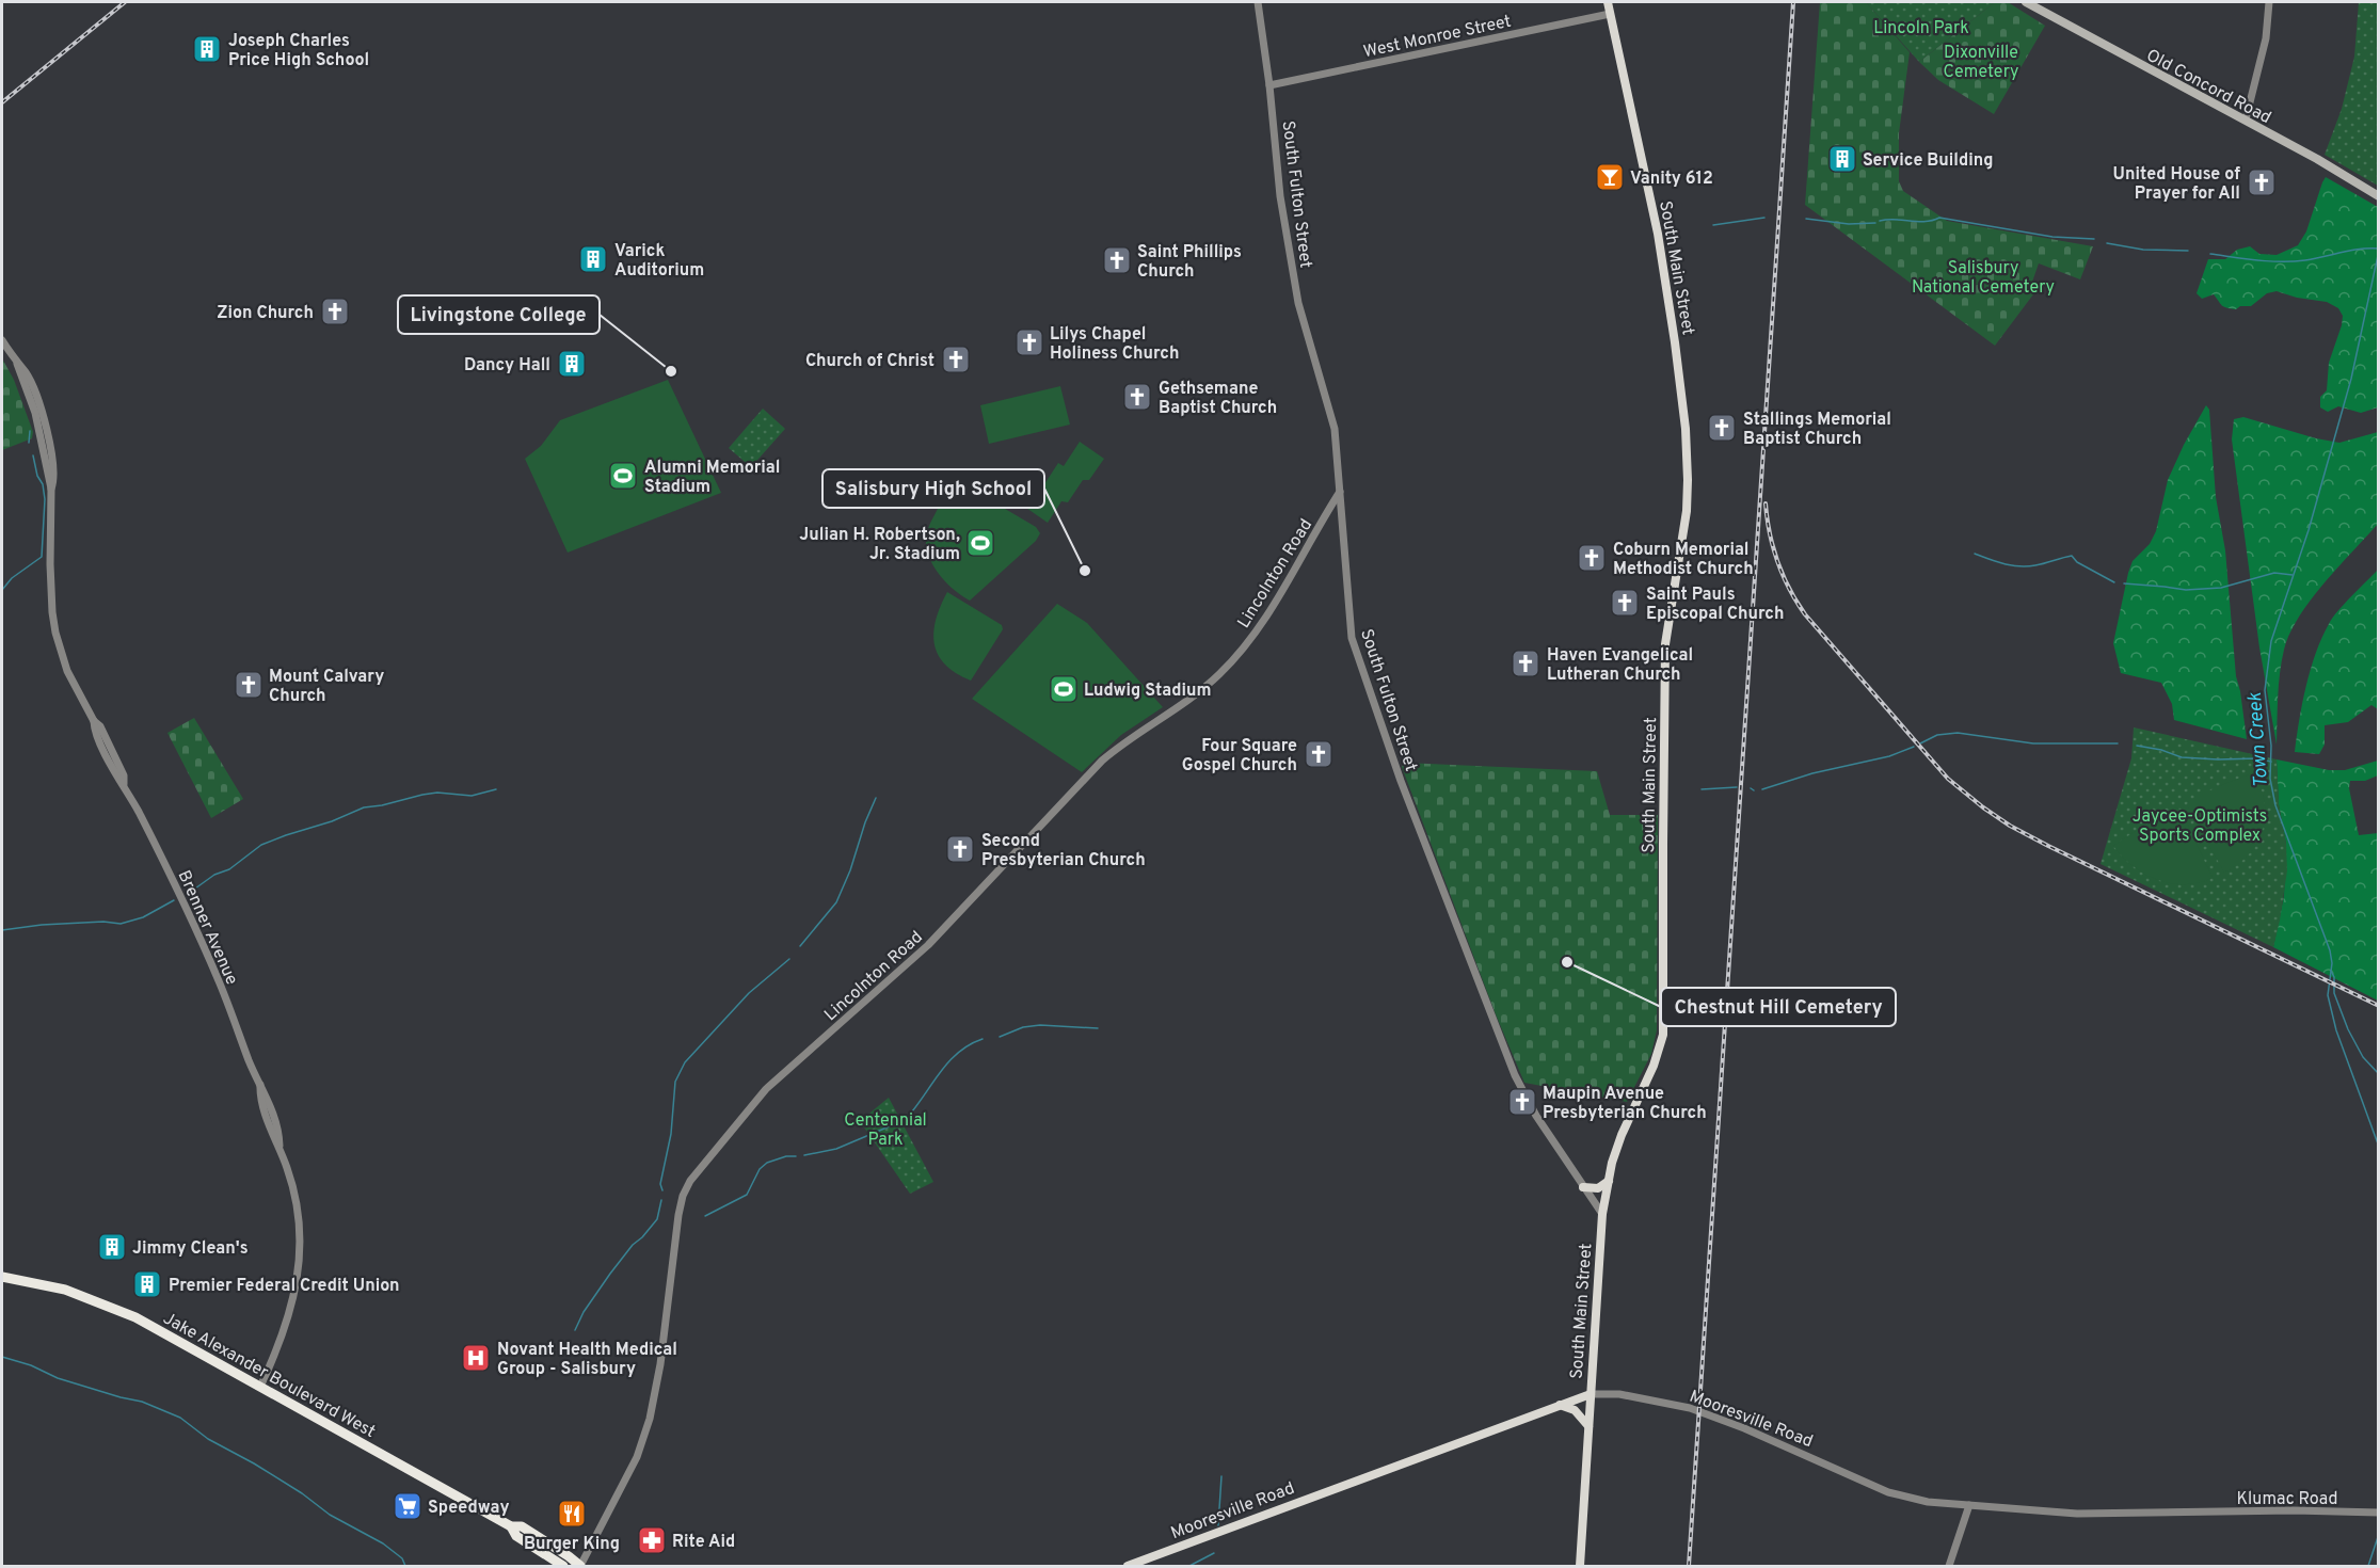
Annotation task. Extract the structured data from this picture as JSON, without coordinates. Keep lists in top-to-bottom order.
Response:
{
  "streets": {
    "highway": ["Jake Alexander Boulevard West"],
    "main road": ["Old Concord Road", "South Main Street", "Mooresville Road"],
    "street": [
      "West Monroe Street",
      "South Fulton Street",
      "Lincolnton Road",
      "Brenner Avenue",
      "Klumac Road"
    ]
  },
  "crossings": [
    ["West Monroe Street", "South Fulton Street"],
    ["West Monroe Street", "South Main Street"],
    ["South Fulton Street", "South Main Street"],
    ["South Fulton Street", "Lincolnton Road"],
    ["South Main Street", "Mooresville Road"],
    ["Lincolnton Road", "Jake Alexander Boulevard West"],
    ["Brenner Avenue", "Jake Alexander Boulevard West"],
    ["Mooresville Road", "Klumac Road"]
  ],
  "water": ["Town Creek"],
  "parks": [
    "Lincoln Park",
    "Dixonville Cemetery",
    "Salisbury National Cemetery",
    "Jaycee-Optimists Sports Complex",
    "Centennial Park"
  ],
  "places": {
    "building": [
      "Joseph Charles Price High School",
      "Service Building",
      "Varick Auditorium",
      "Dancy Hall",
      "Jimmy Clean's",
      "Premier Federal Credit Union"
    ],
    "bar": ["Vanity 612"],
    "church": [
      "United House of Prayer for All",
      "Saint Phillips Church",
      "Zion Church",
      "Lilys Chapel Holiness Church",
      "Church of Christ",
      "Gethsemane Baptist Church",
      "Stallings Memorial Baptist Church",
      "Coburn Memorial Methodist Church",
      "Saint Pauls Episcopal Church",
      "Haven Evangelical Lutheran Church",
      "Mount Calvary Church",
      "Four Square Gospel Church",
      "Second Presbyterian Church",
      "Maupin Avenue Presbyterian Church"
    ],
    "other": ["Livingstone College", "Salisbury High School", "Chestnut Hill Cemetery"],
    "sports": ["Alumni Memorial Stadium", "Julian H. Robertson, Jr. Stadium", "Ludwig Stadium"],
    "hospital": ["Novant Health Medical Group - Salisbury"],
    "supermarket": ["Speedway"],
    "restaurant": ["Burger King"],
    "pharmacy": ["Rite Aid"]
  }
}
